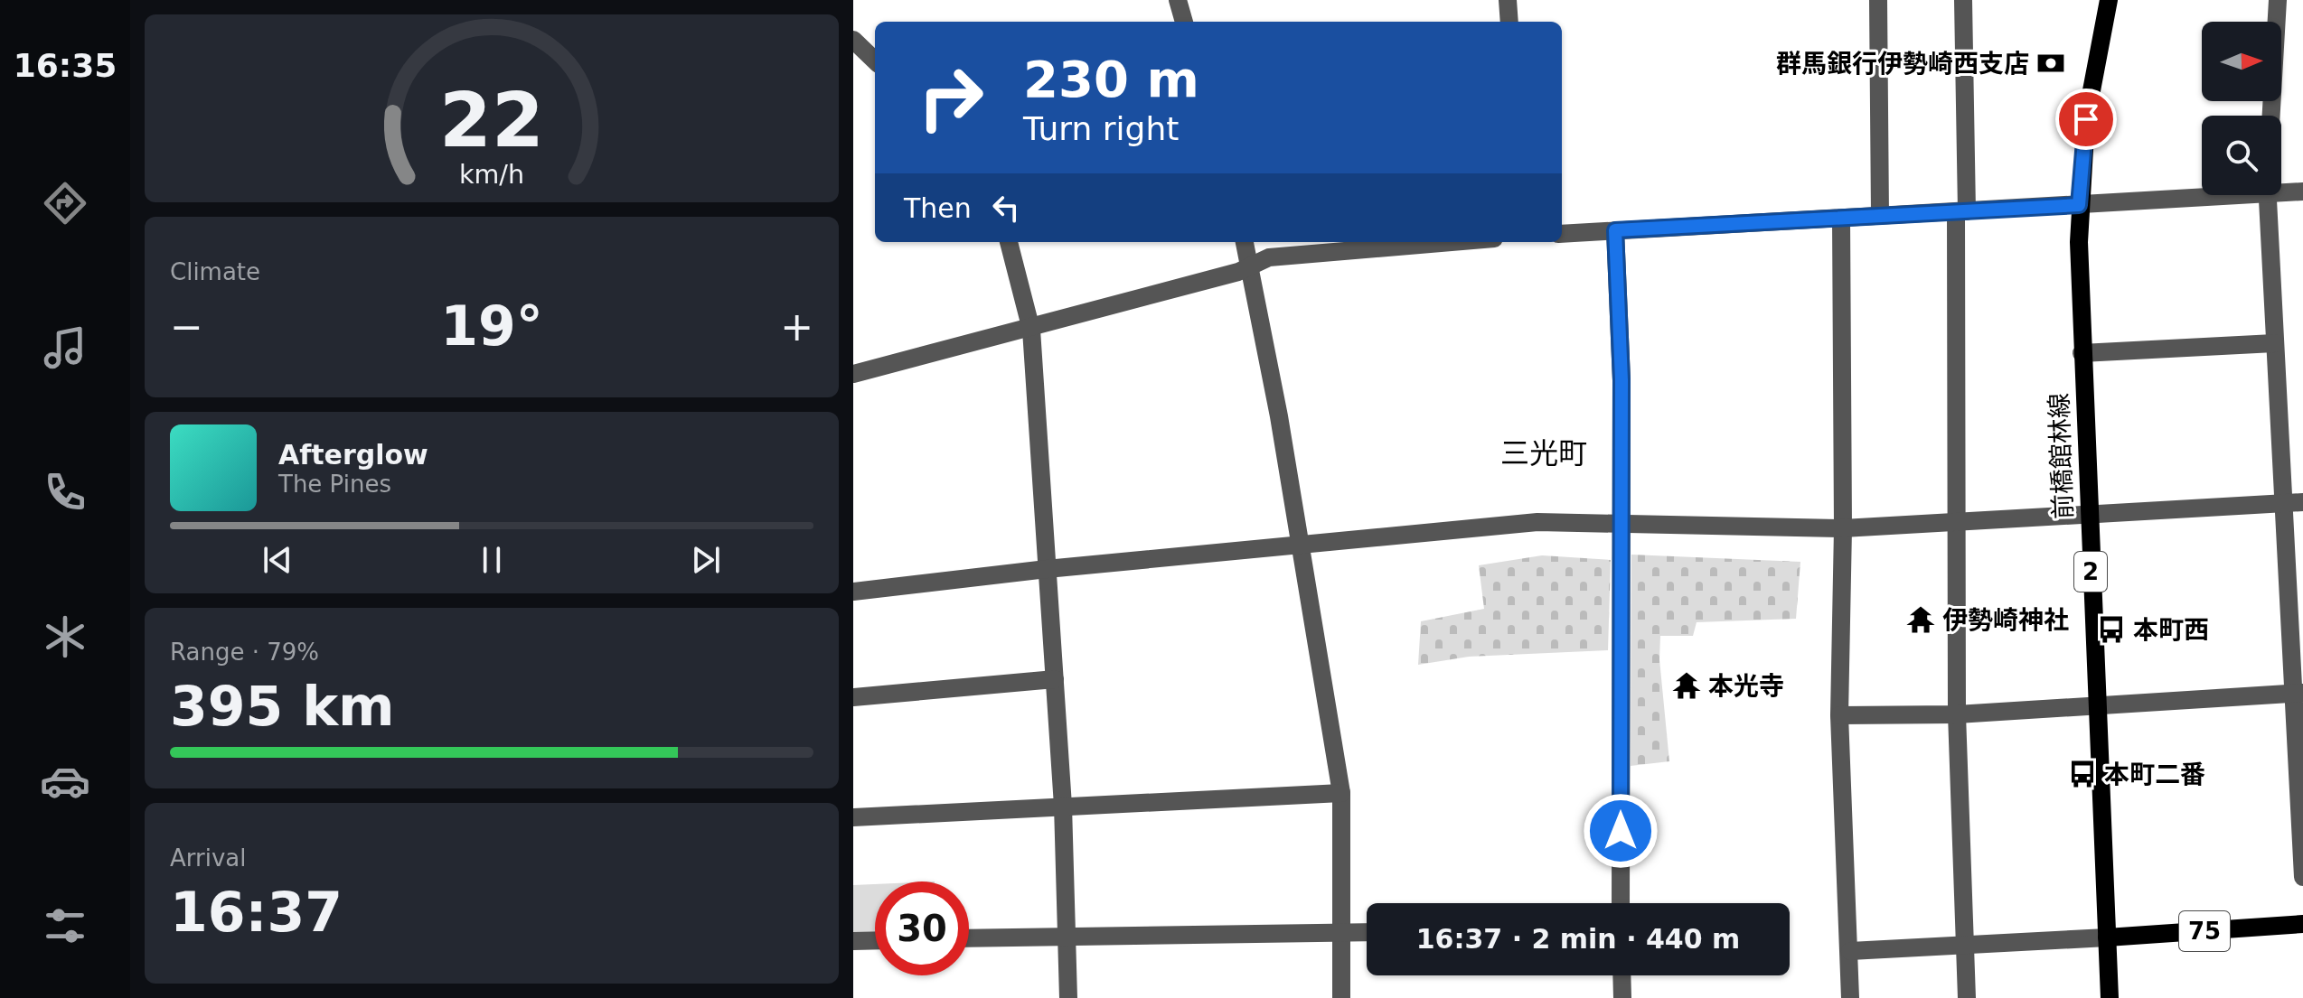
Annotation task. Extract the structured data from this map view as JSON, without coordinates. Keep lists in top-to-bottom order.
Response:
{
  "streets": {
    "main road": ["前橋館林線", "2", "75"]
  },
  "crossings": [
    ["前橋館林線", "75"]
  ],
  "districts": ["三光町"],
  "places": {
    "bank": ["群馬銀行伊勢崎西支店"],
    "temple": ["伊勢崎神社", "本光寺"],
    "bus stop": ["本町西", "本町二番"]
  },
  "north": "right",
  "page": {
    "tabs": "16:35",
    "turn": ["230 m", "Turn right"],
    "then": "Then",
    "tile": [
      "Climate",
      ["Range · 79%", "395 km"],
      ["Arrival", "16:37"]
    ],
    "heat": ["−", "19°", "+"],
    "song": ["Afterglow", "The Pines"],
    "limit": "30",
    "trip": "16:37 · 2 min · 440 m",
    "gauge": ["22", "km/h"]
  }
}
